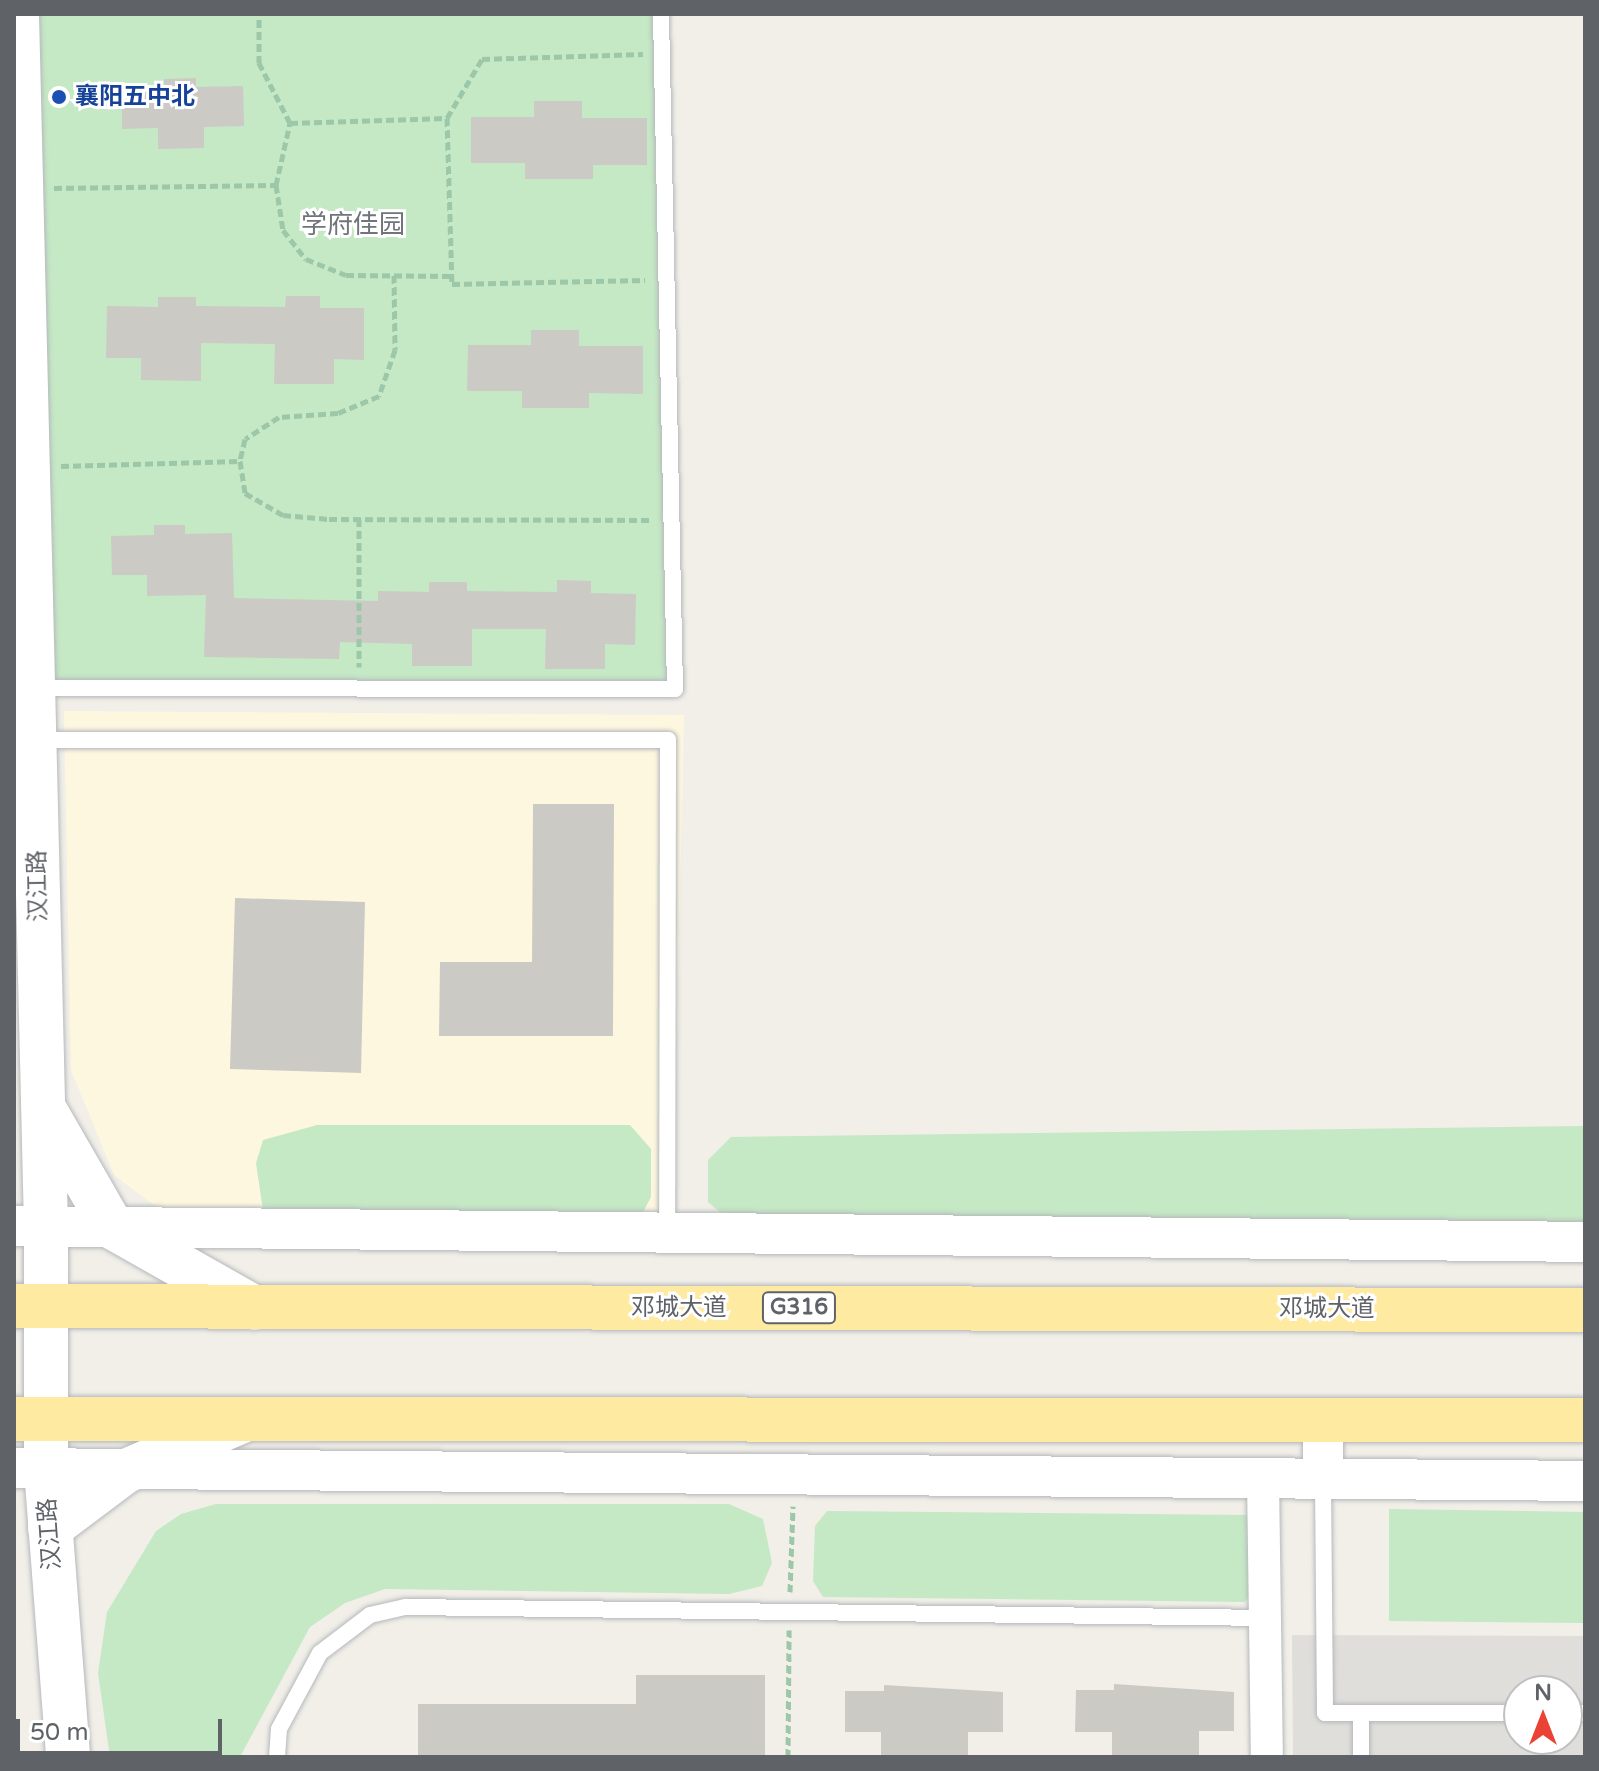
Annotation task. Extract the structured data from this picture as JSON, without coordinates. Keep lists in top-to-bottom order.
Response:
{
  "streets": {
    "highway": ["邓城大道", "G316"],
    "main road": ["汉江路"]
  },
  "crossings": [
    ["汉江路", "邓城大道"]
  ],
  "districts": ["学府佳园"],
  "places": ["襄阳五中北"],
  "scale_bar": "50 m",
  "north": "top"
}
